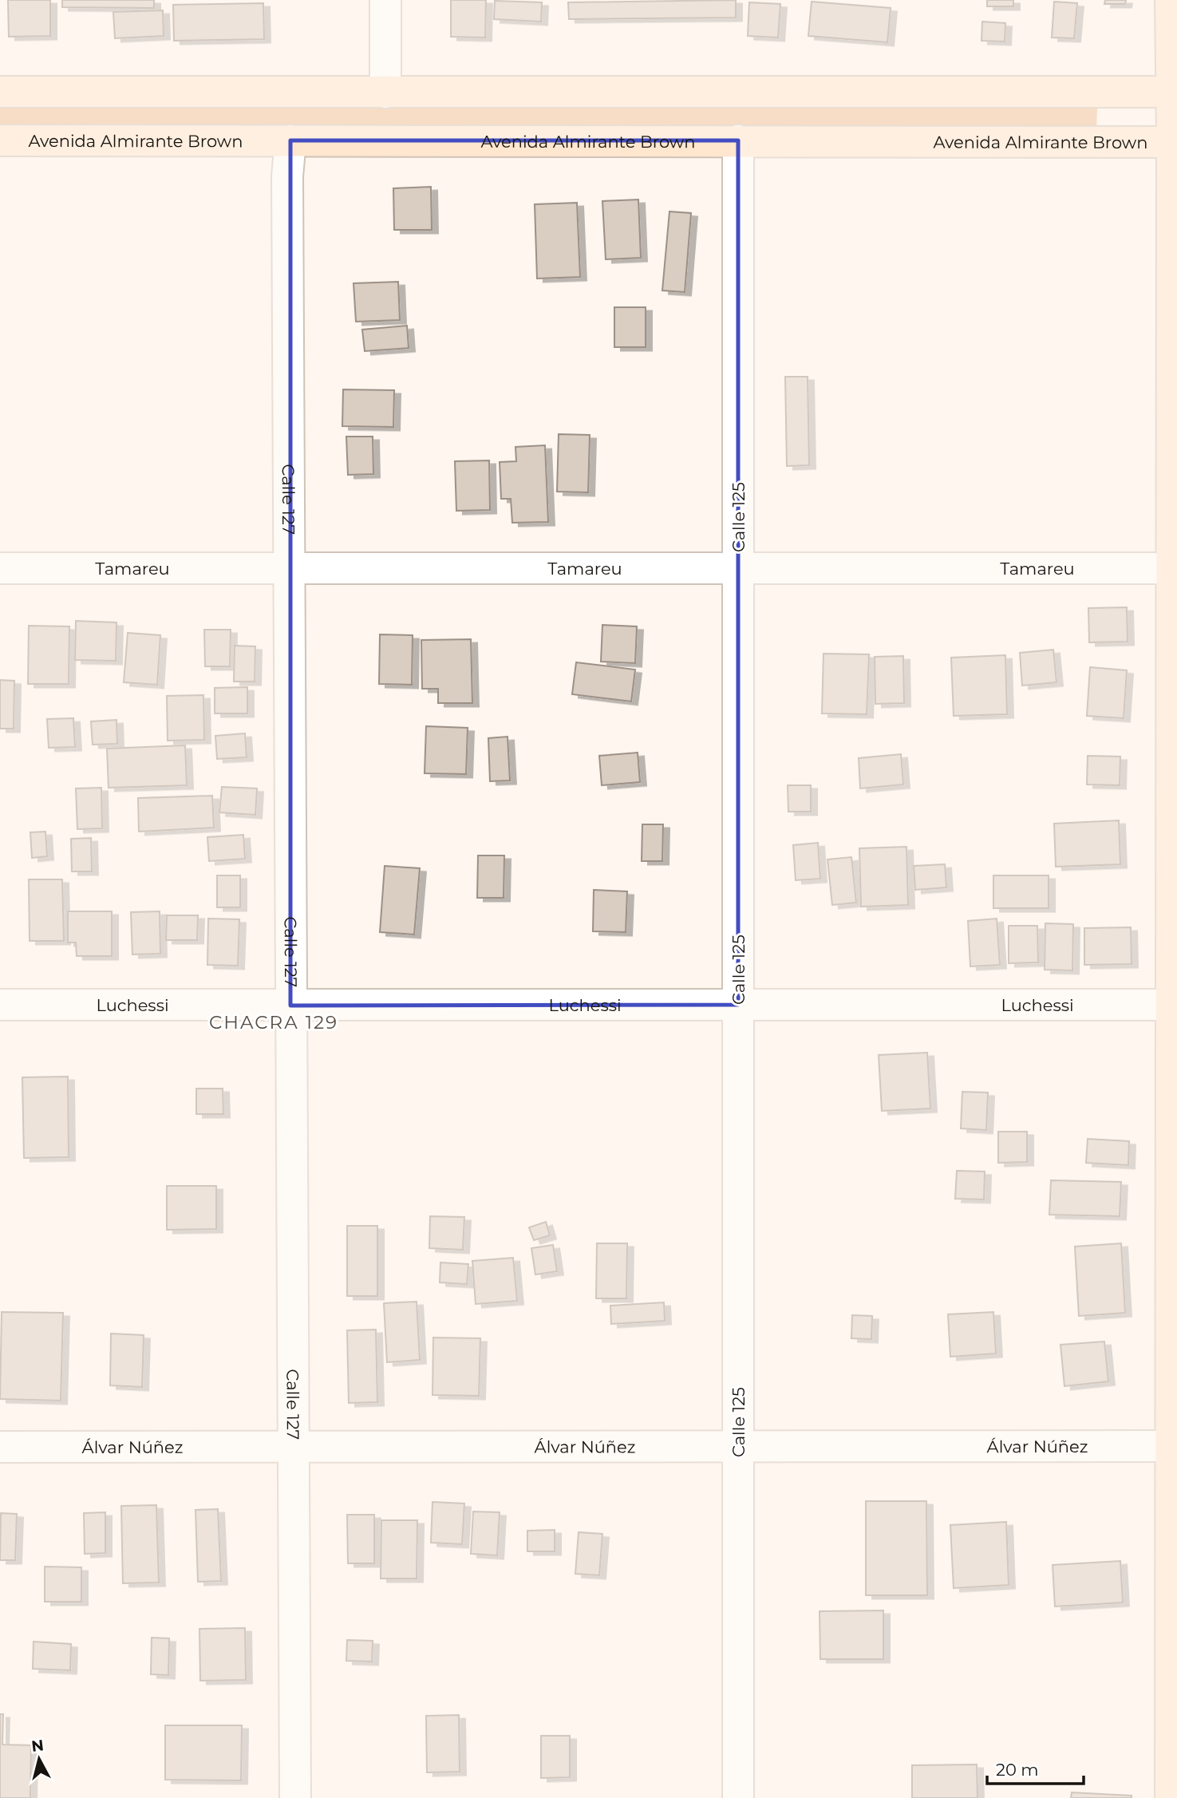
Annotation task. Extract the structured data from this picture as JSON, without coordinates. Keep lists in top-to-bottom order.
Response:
{
  "streets": {
    "main road": ["Avenida Almirante Brown"],
    "street": [
      "Calle 127",
      "Calle 125",
      "Tamareu",
      "Luchessi",
      "Álvar Núñez"
    ]
  },
  "crossings": [
    ["Avenida Almirante Brown", "Calle 127"],
    ["Avenida Almirante Brown", "Calle 125"],
    ["Calle 127", "Tamareu"],
    ["Calle 127", "Luchessi"],
    ["Calle 127", "Álvar Núñez"],
    ["Calle 125", "Tamareu"],
    ["Calle 125", "Luchessi"],
    ["Calle 125", "Álvar Núñez"]
  ],
  "districts": ["CHACRA 129"],
  "scale_bar": "20 m",
  "north": "top"
}
